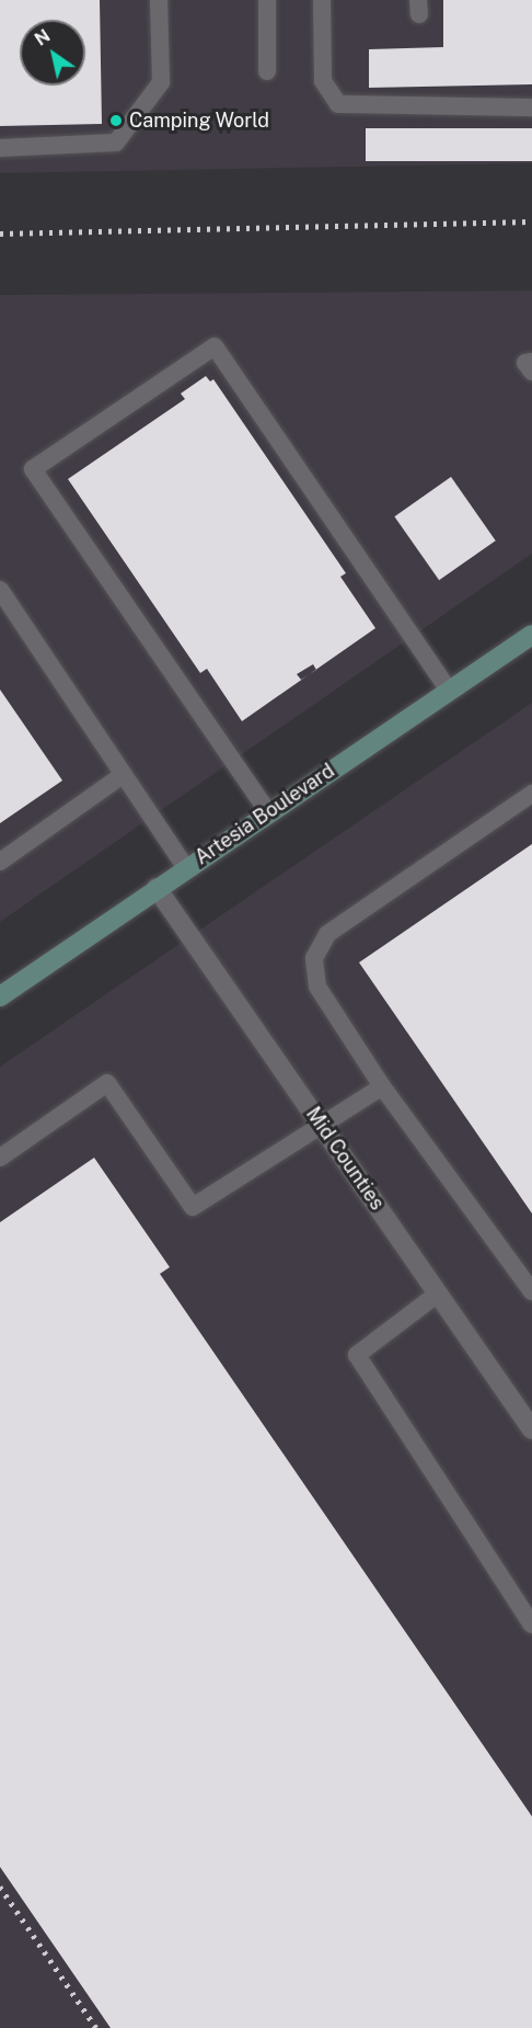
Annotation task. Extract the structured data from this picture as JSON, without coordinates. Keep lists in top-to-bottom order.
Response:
{
  "streets": {
    "main road": ["Artesia Boulevard"],
    "street": ["Mid Counties"]
  },
  "crossings": [
    ["Artesia Boulevard", "Mid Counties"]
  ],
  "places": ["Camping World"],
  "north": "top left"
}
